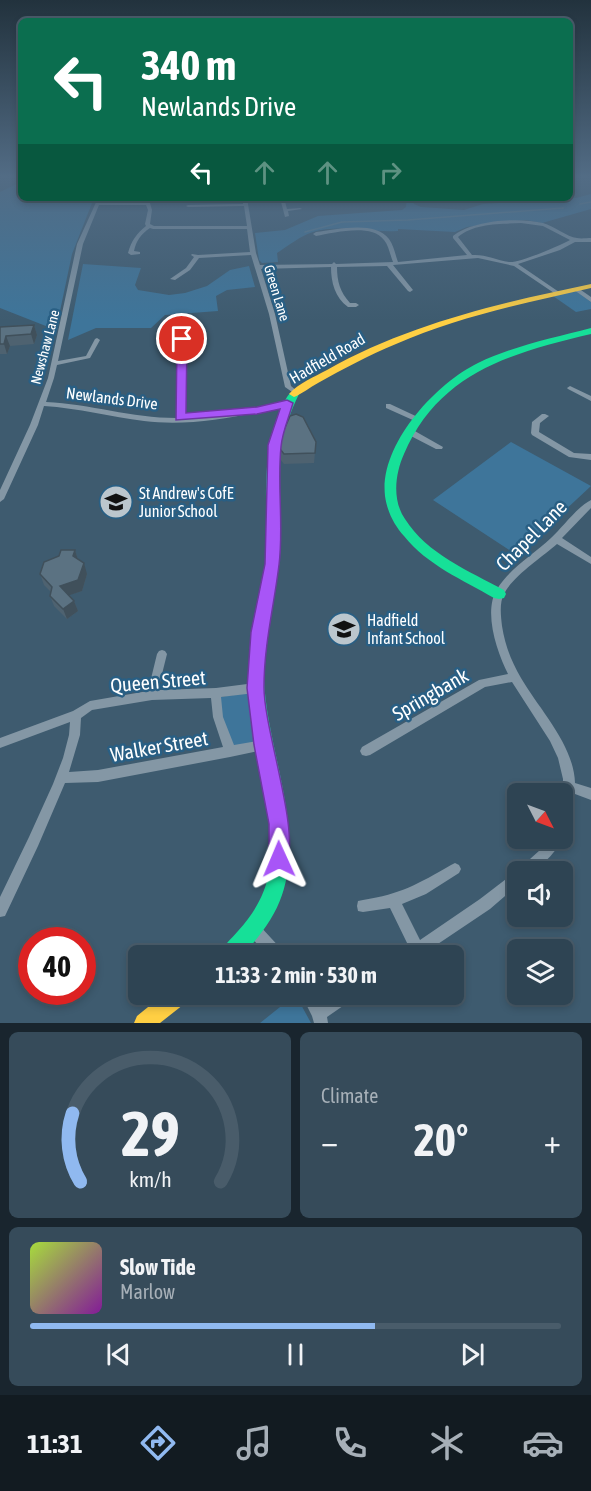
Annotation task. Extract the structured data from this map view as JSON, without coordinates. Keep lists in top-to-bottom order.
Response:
{
  "streets": {
    "street": [
      "Green Lane",
      "Newshaw Lane",
      "Hadfield Road",
      "Newlands Drive",
      "Chapel Lane",
      "Queen Street",
      "Springbank",
      "Walker Street"
    ]
  },
  "crossings": [
    ["Green Lane", "Hadfield Road"],
    ["Newshaw Lane", "Newlands Drive"],
    ["Hadfield Road", "Newlands Drive"],
    ["Hadfield Road", "Queen Street"],
    ["Hadfield Road", "Walker Street"],
    ["Chapel Lane", "Springbank"]
  ],
  "places": {
    "school or university": ["St Andrew's CofE Junior School", "Hadfield Infant School"]
  },
  "north": "bottom right",
  "page": {
    "turn": ["340 m", "Newlands Drive"],
    "limit": "40",
    "trip": "11:33 · 2 min · 530 m",
    "tile": "Climate",
    "heat": ["−", "20°", "+"],
    "song": ["Slow Tide", "Marlow"],
    "tabs": "11:31",
    "gauge": ["29", "km/h"]
  }
}
